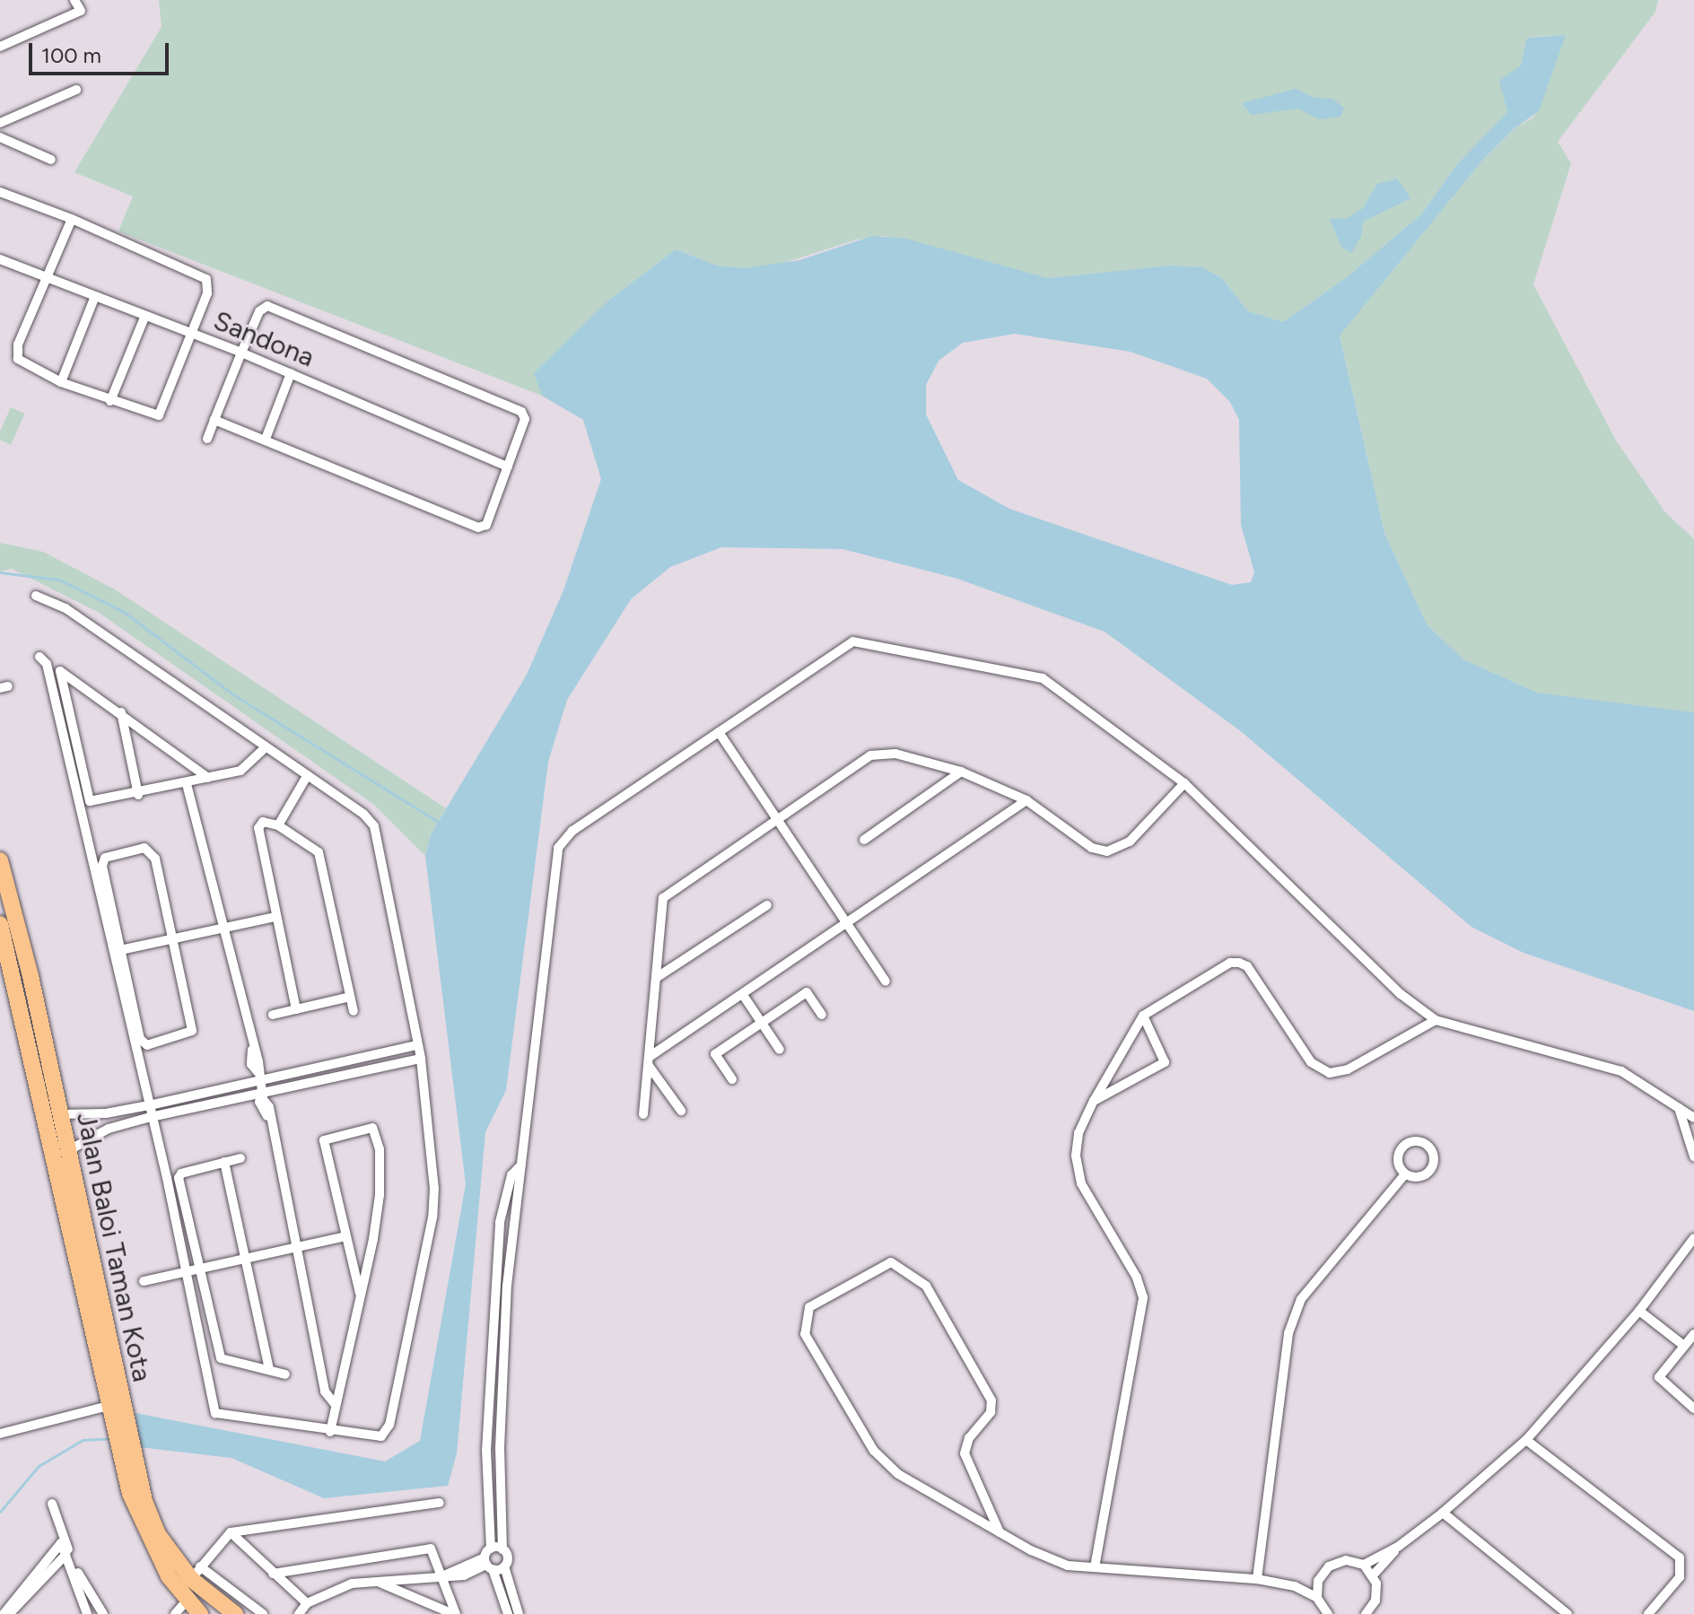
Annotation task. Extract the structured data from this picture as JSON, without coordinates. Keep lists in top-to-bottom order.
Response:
{
  "streets": {
    "highway": ["Jalan Baloi Taman Kota"],
    "street": ["Sandona"]
  },
  "scale_bar": "100 m"
}
